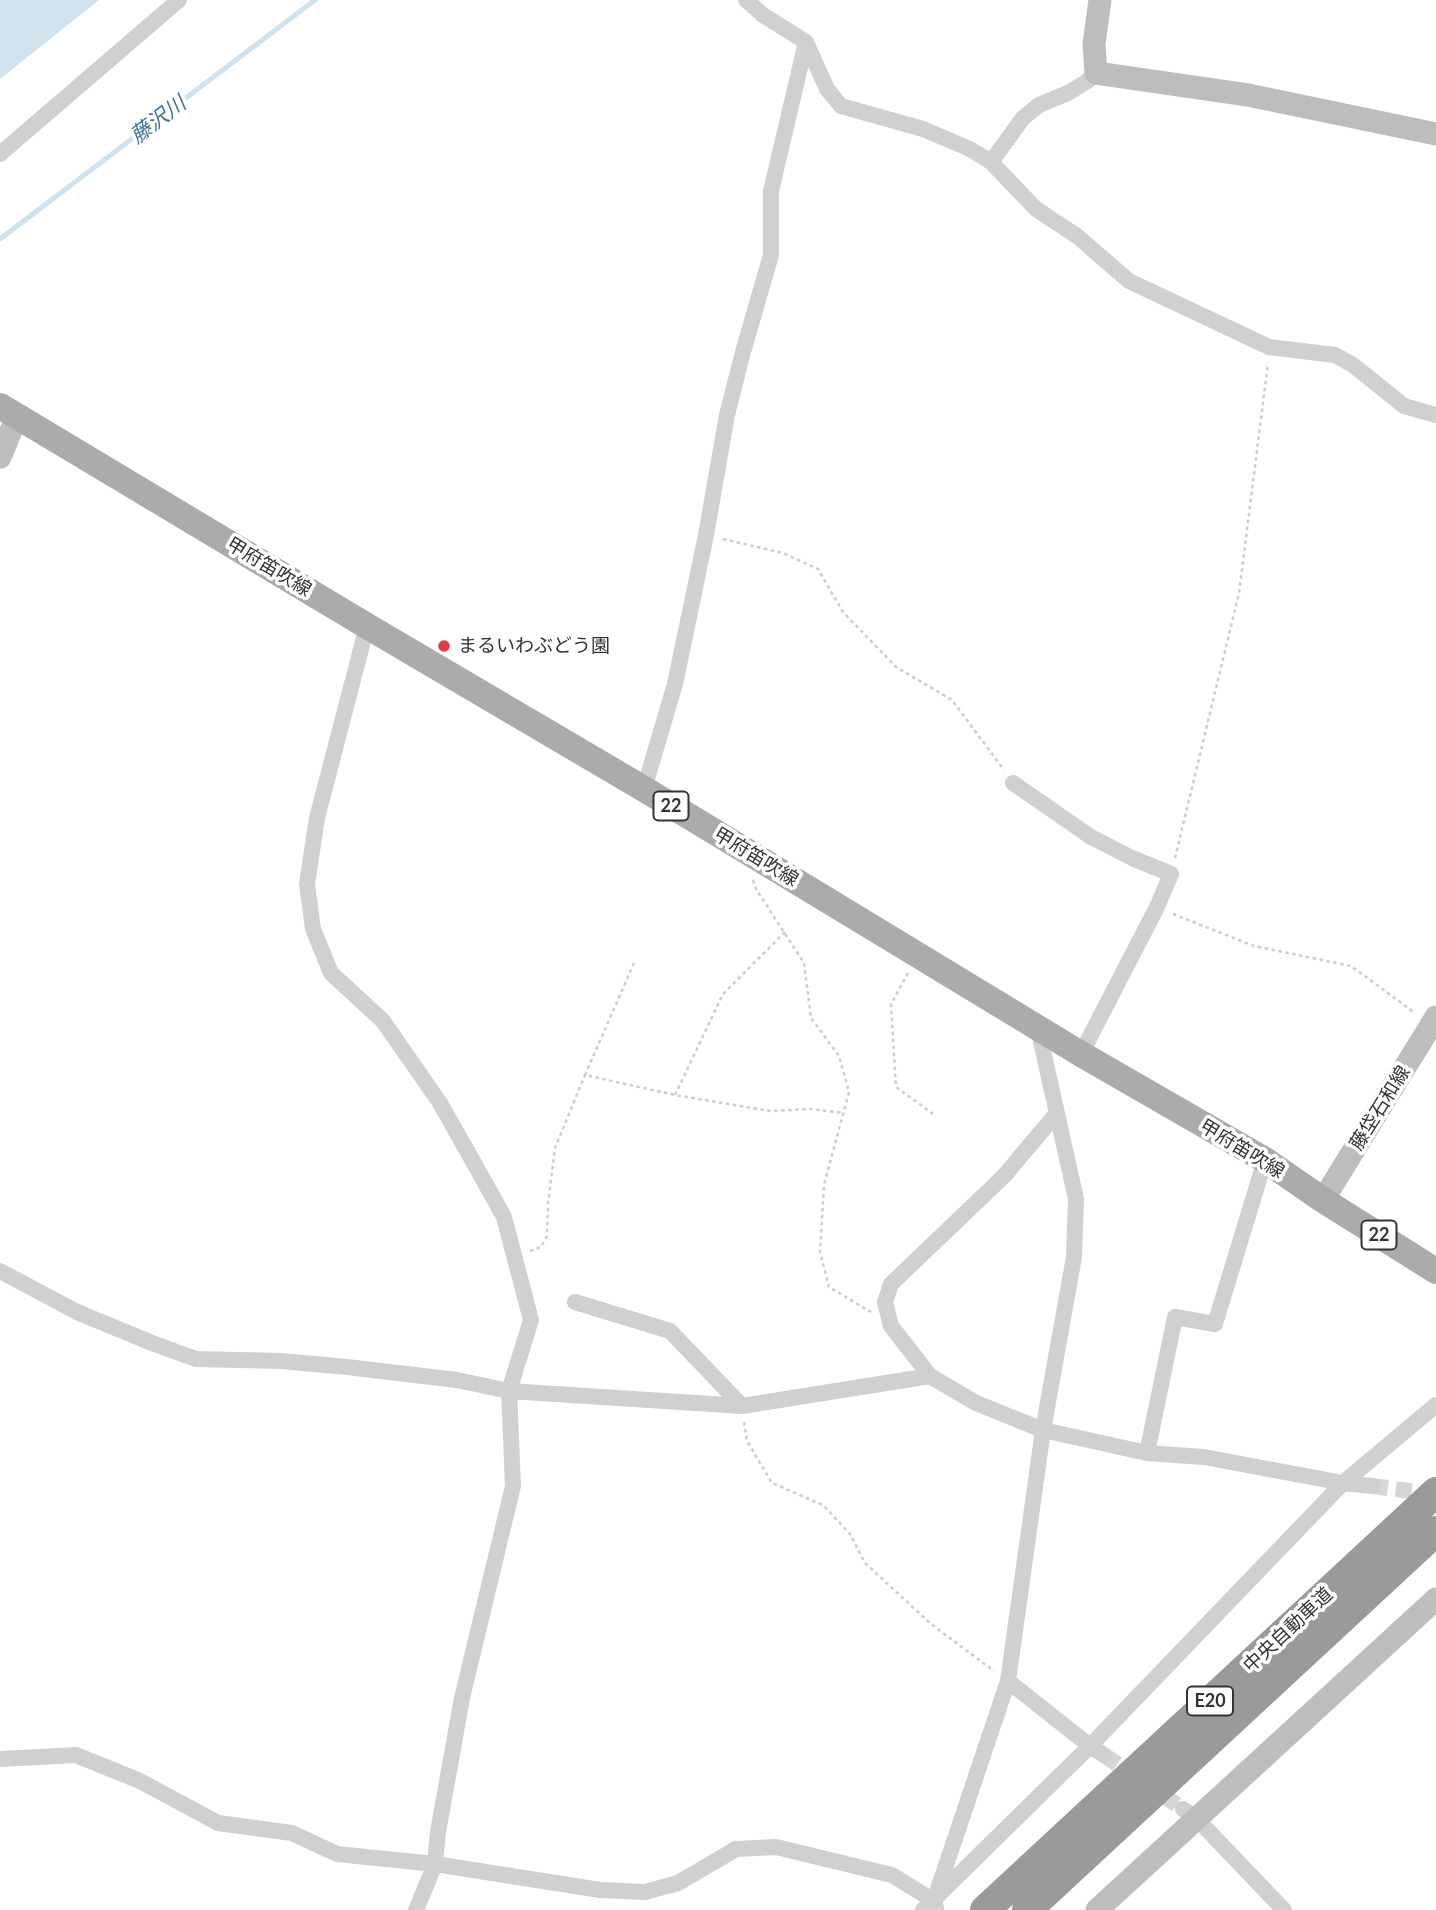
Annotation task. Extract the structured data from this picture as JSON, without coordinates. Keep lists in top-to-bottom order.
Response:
{
  "streets": {
    "highway": ["中央自動車道", "E20"],
    "main road": ["甲府笛吹線", "22"],
    "street": ["藤垈石和線"]
  },
  "crossings": [
    ["甲府笛吹線", "藤垈石和線"]
  ],
  "water": ["藤沢川"],
  "places": ["まるいわぶどう園"]
}
